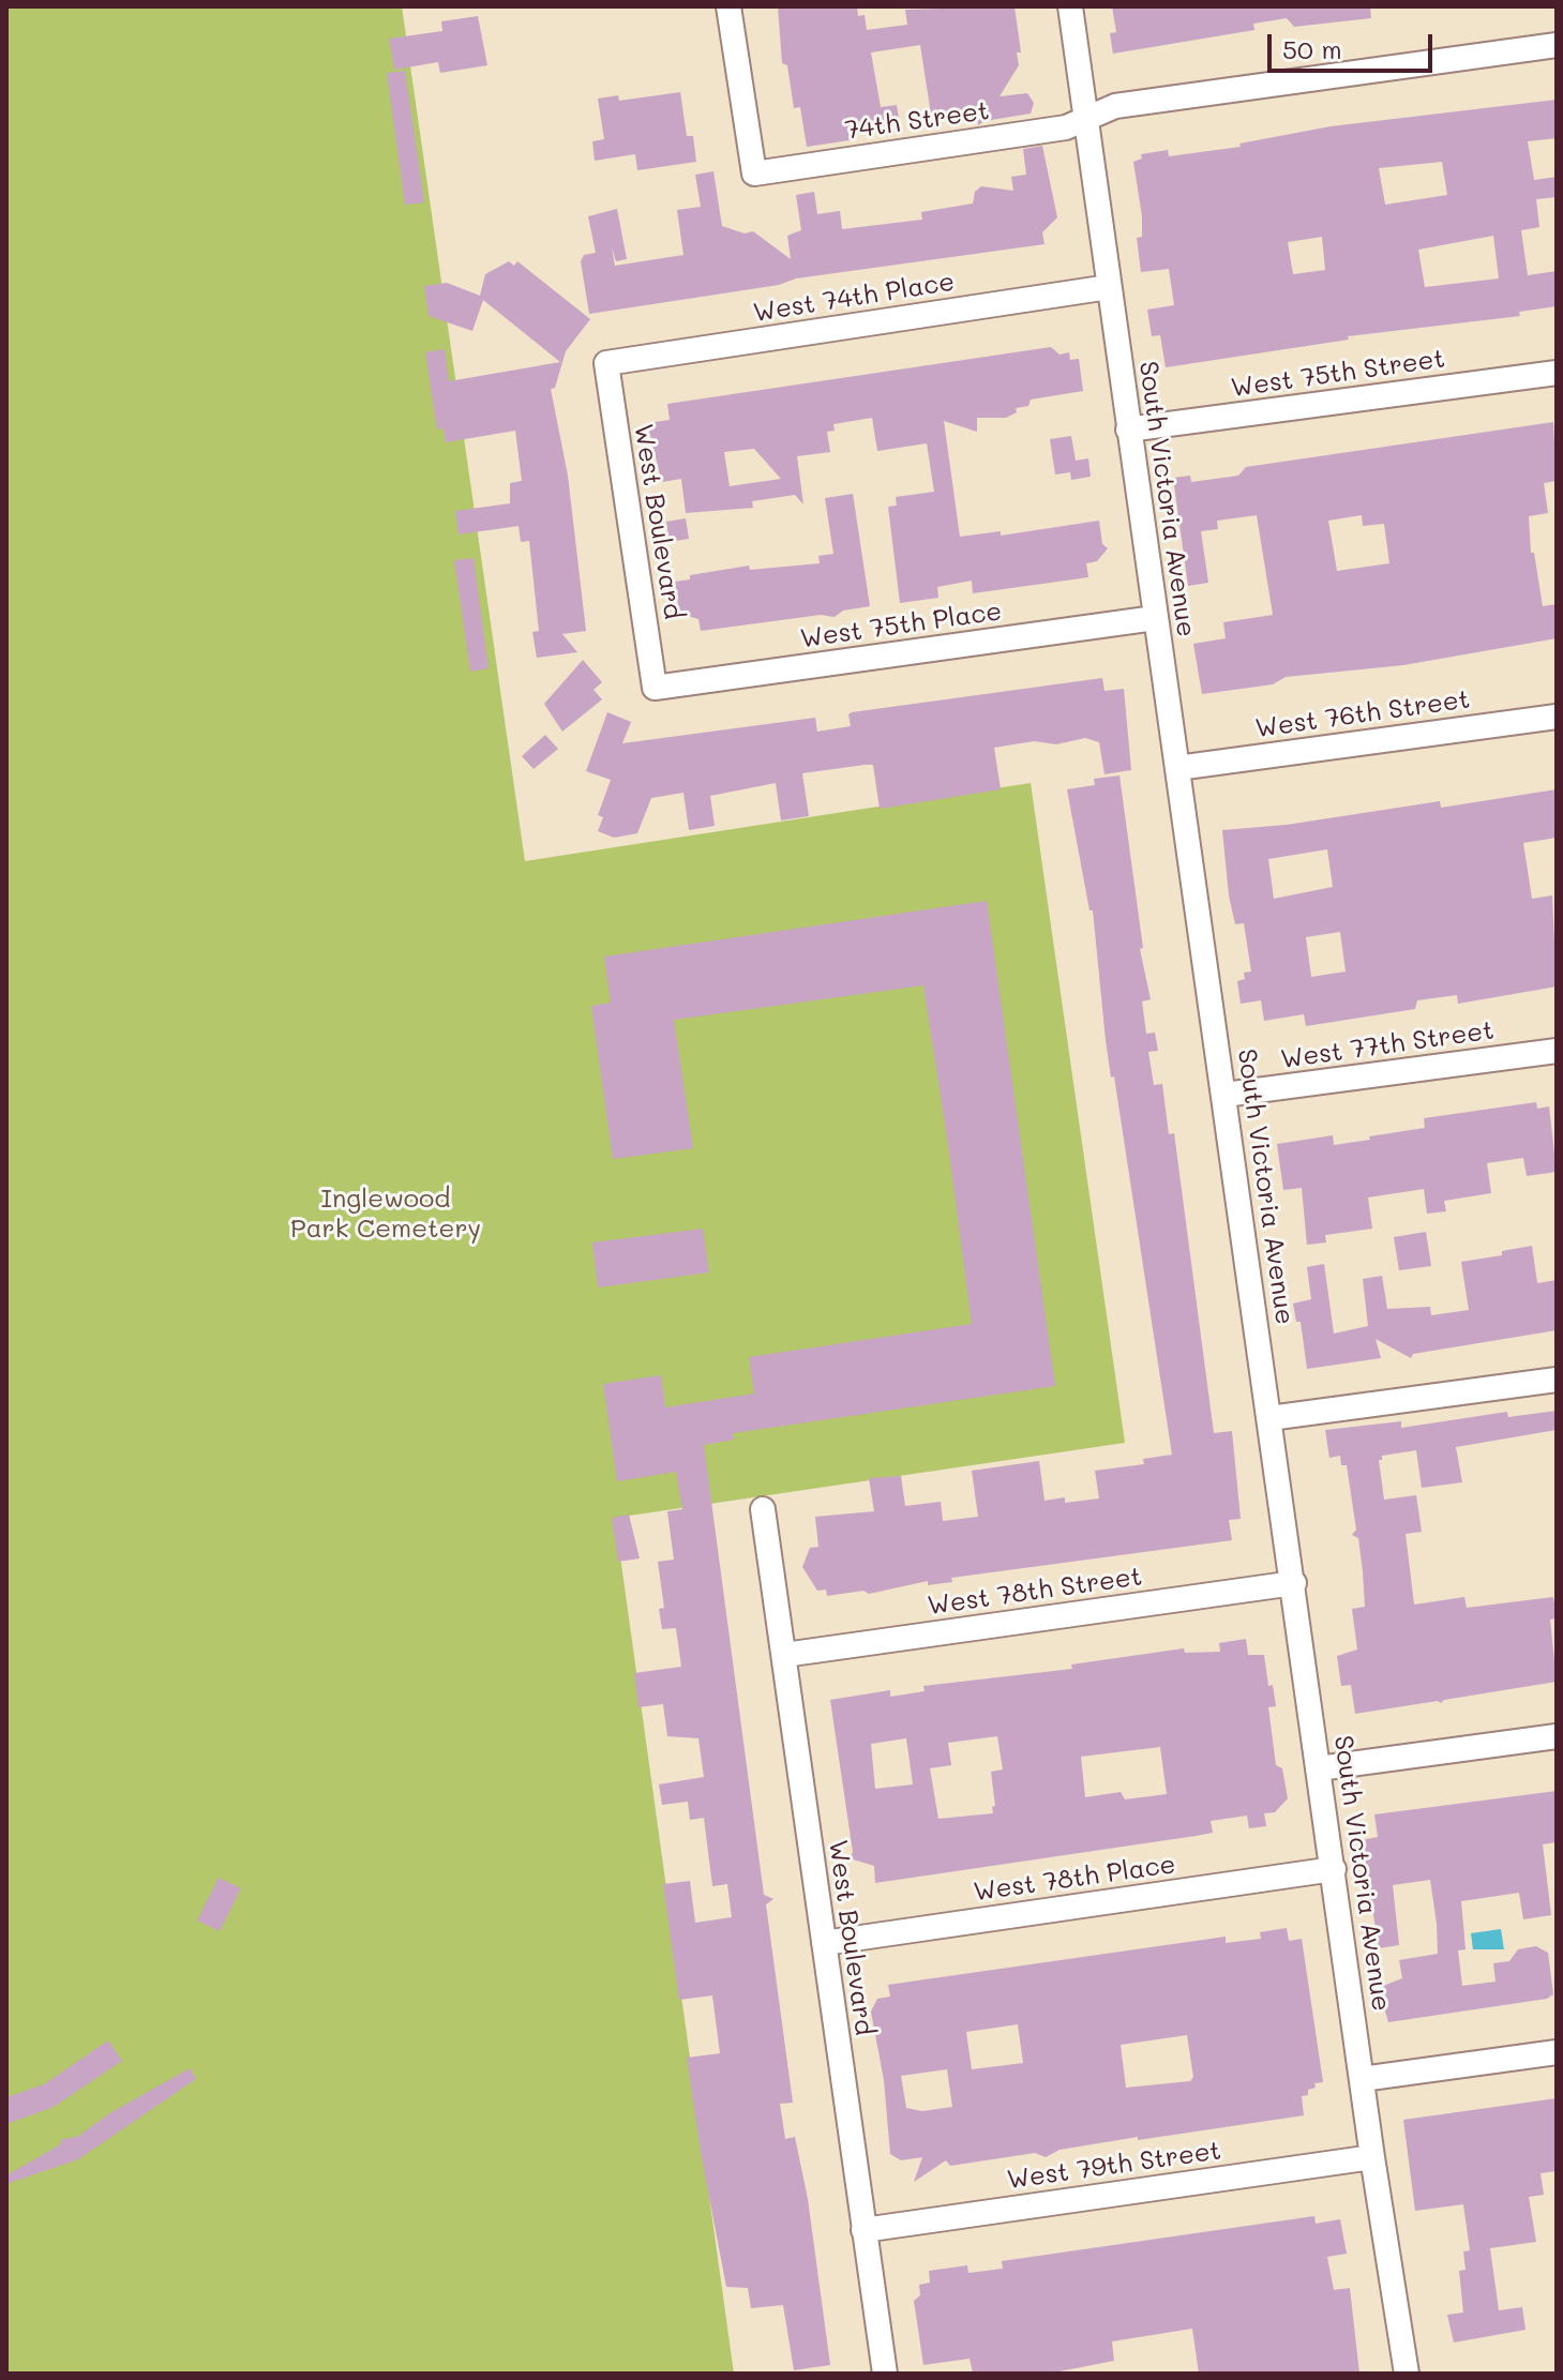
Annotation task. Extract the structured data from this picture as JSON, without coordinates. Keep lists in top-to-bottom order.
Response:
{
  "streets": {
    "street": [
      "74th Street",
      "West 74th Place",
      "West 75th Street",
      "South Victoria Avenue",
      "West Boulevard",
      "West 75th Place",
      "West 76th Street",
      "West 77th Street",
      "West 78th Street",
      "West 78th Place",
      "West 79th Street"
    ]
  },
  "crossings": [
    ["74th Street", "South Victoria Avenue"],
    ["West 74th Place", "South Victoria Avenue"],
    ["West 74th Place", "West Boulevard"],
    ["West 75th Street", "South Victoria Avenue"],
    ["South Victoria Avenue", "West 75th Place"],
    ["South Victoria Avenue", "West 76th Street"],
    ["South Victoria Avenue", "West 77th Street"],
    ["South Victoria Avenue", "West 78th Street"],
    ["South Victoria Avenue", "West 78th Place"],
    ["South Victoria Avenue", "West 79th Street"],
    ["West Boulevard", "West 75th Place"],
    ["West Boulevard", "West 78th Street"],
    ["West Boulevard", "West 78th Place"],
    ["West Boulevard", "West 79th Street"]
  ],
  "parks": ["Inglewood Park Cemetery"],
  "scale_bar": "50 m"
}
